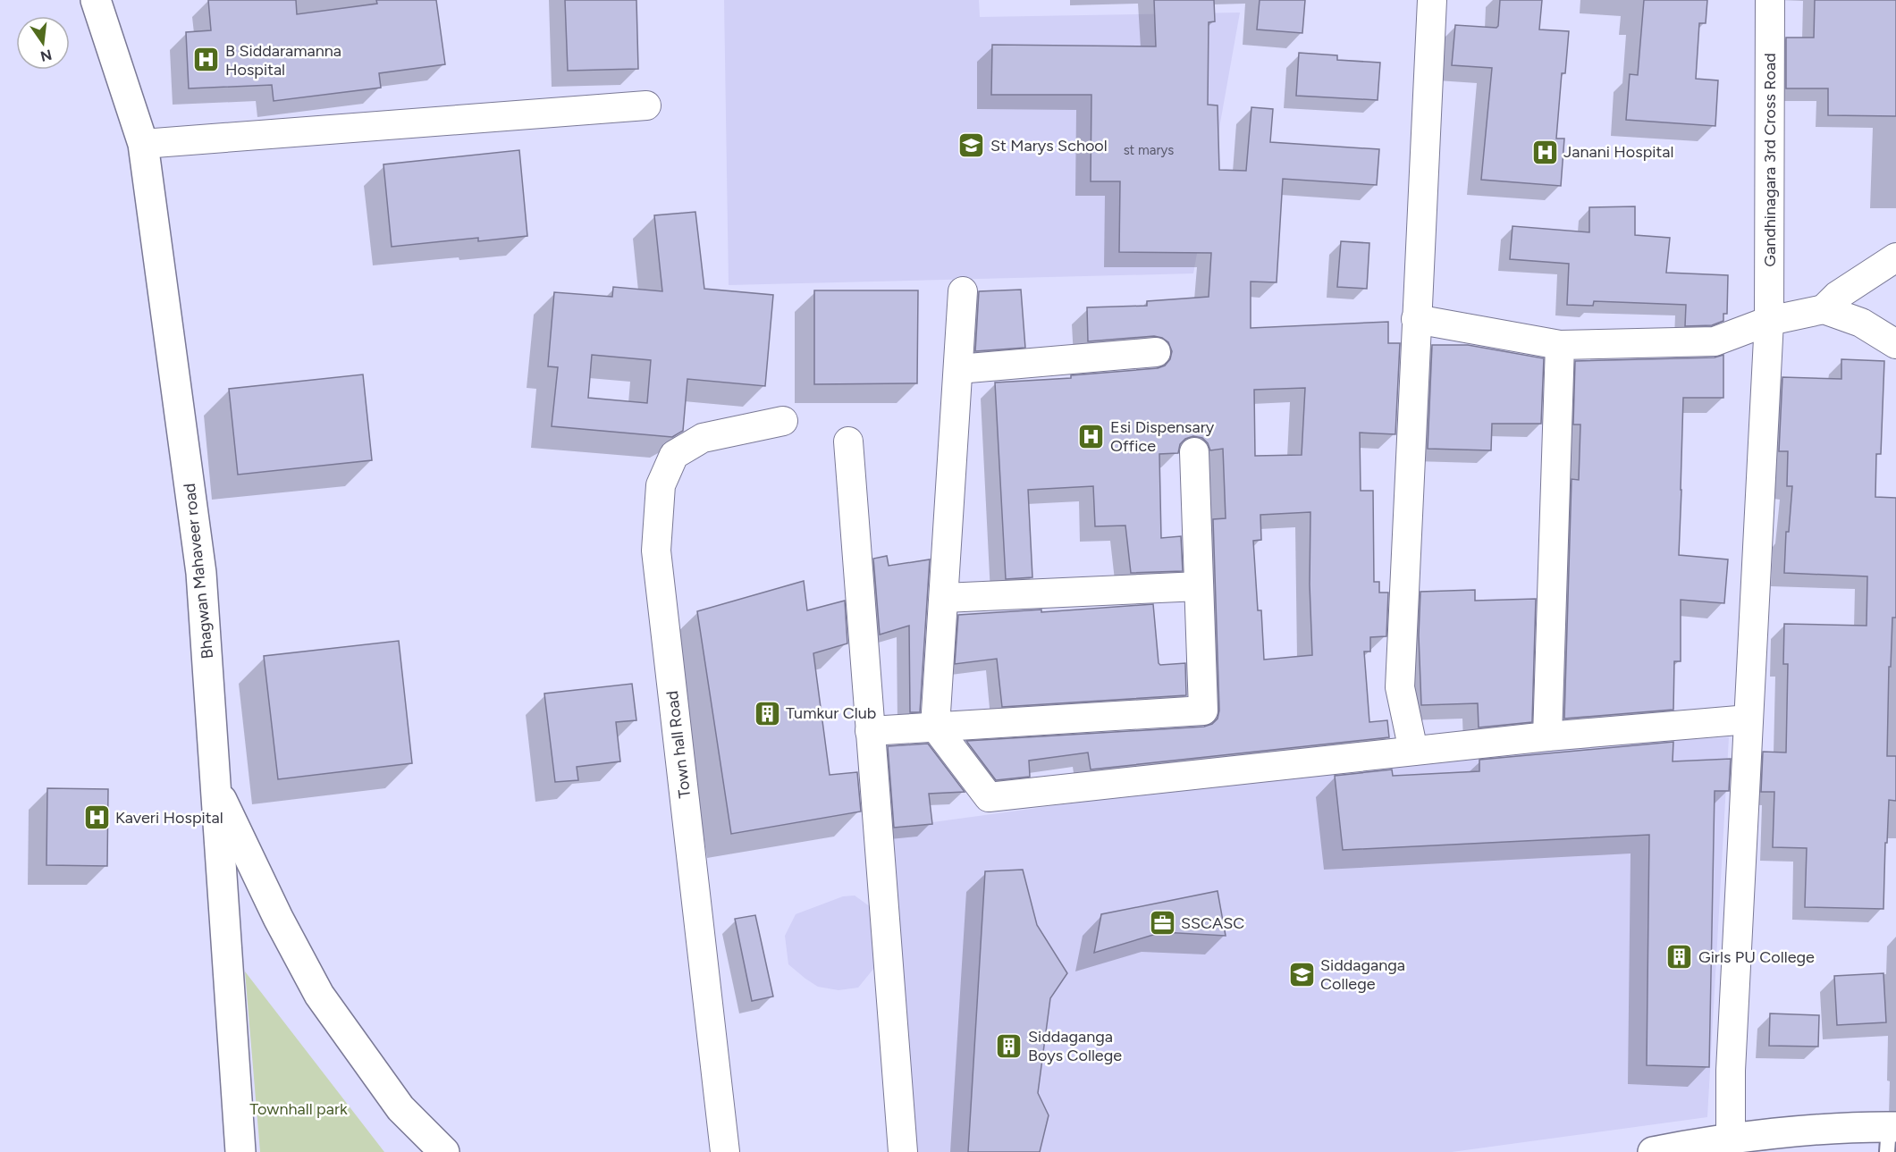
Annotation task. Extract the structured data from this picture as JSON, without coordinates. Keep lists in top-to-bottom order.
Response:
{
  "streets": {
    "street": ["Gandhinagara 3rd Cross Road", "Bhagwan Mahaveer road", "Town hall Road"]
  },
  "parks": ["Townhall park"],
  "places": {
    "hospital": [
      "B Siddaramanna Hospital",
      "Janani Hospital",
      "Esi Dispensary Office",
      "Kaveri Hospital"
    ],
    "school or university": ["St Marys School", "Siddaganga College"],
    "building": ["Tumkur Club", "Girls PU College", "Siddaganga Boys College"],
    "office": ["SSCASC"]
  },
  "house_numbers": ["st marys"],
  "north": "bottom"
}
